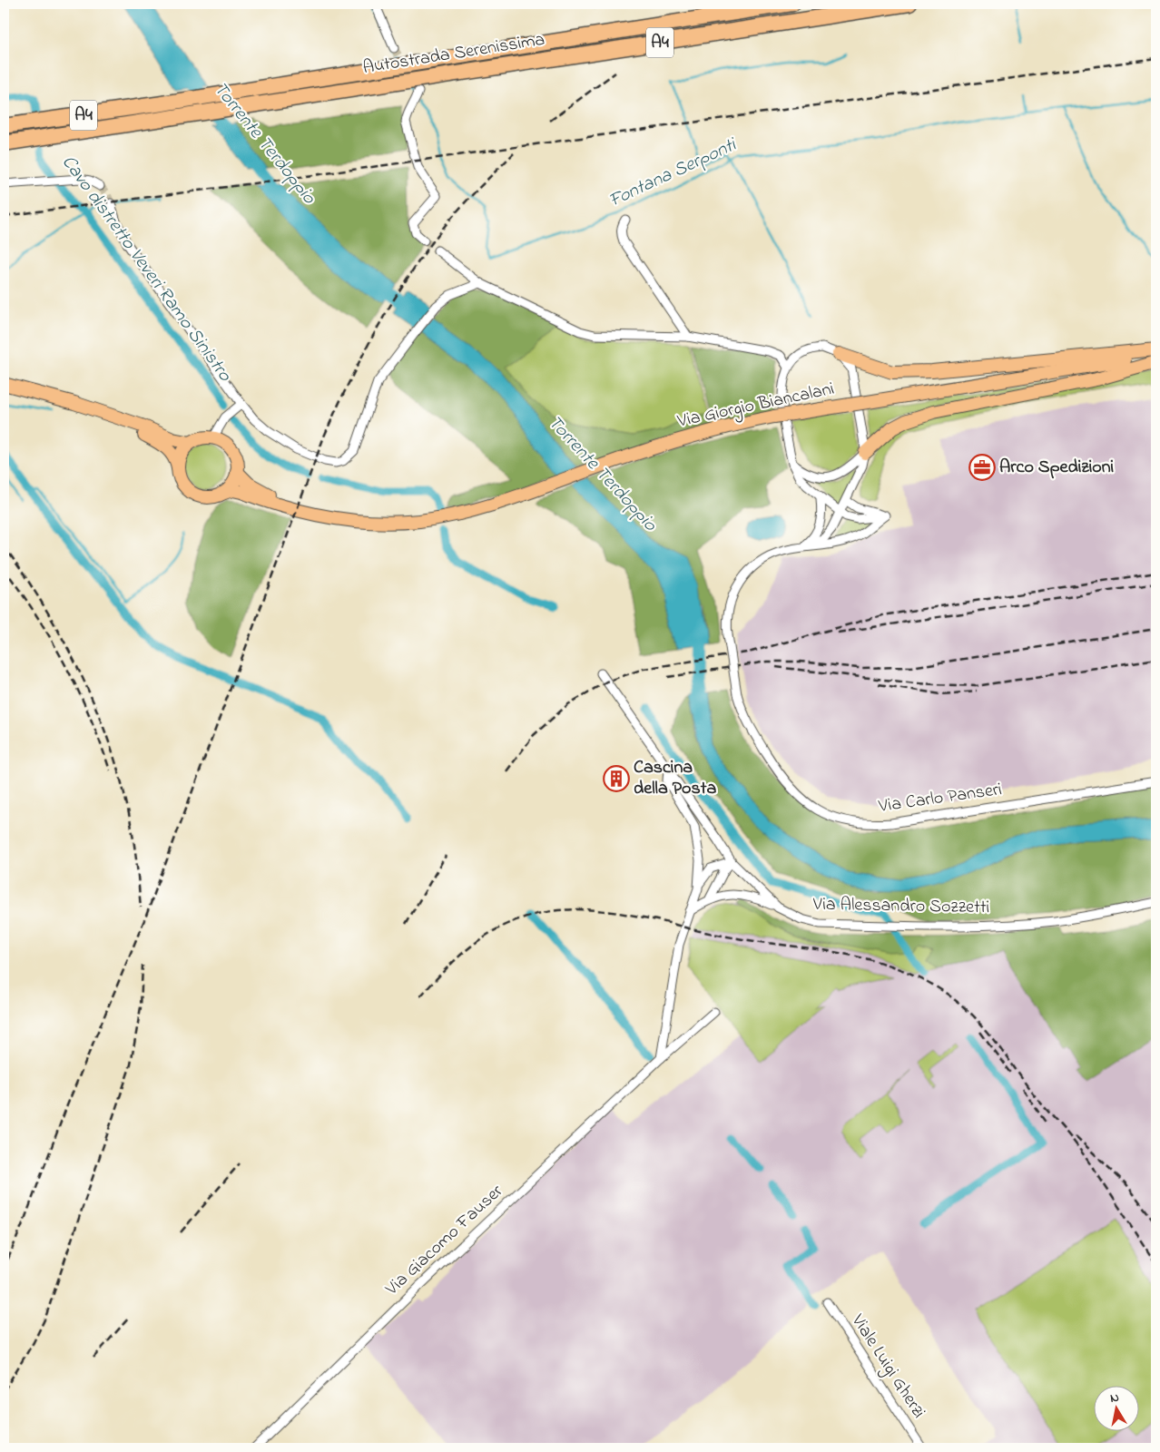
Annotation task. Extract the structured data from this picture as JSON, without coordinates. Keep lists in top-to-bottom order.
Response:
{
  "streets": {
    "highway": ["A4", "Autostrada Serenissima"],
    "main road": ["Via Giorgio Biancalani"],
    "street": [
      "Via Carlo Panseri",
      "Via Alessandro Sozzetti",
      "Via Giacomo Fauser",
      "Viale Luigi Gherzi"
    ]
  },
  "water": ["Torrente Terdoppio", "Fontana Serponti", "Cavo distretto Veveri Ramo Sinistro"],
  "places": {
    "office": ["Arco Spedizioni"],
    "building": ["Cascina della Posta"]
  },
  "north": "top"
}
